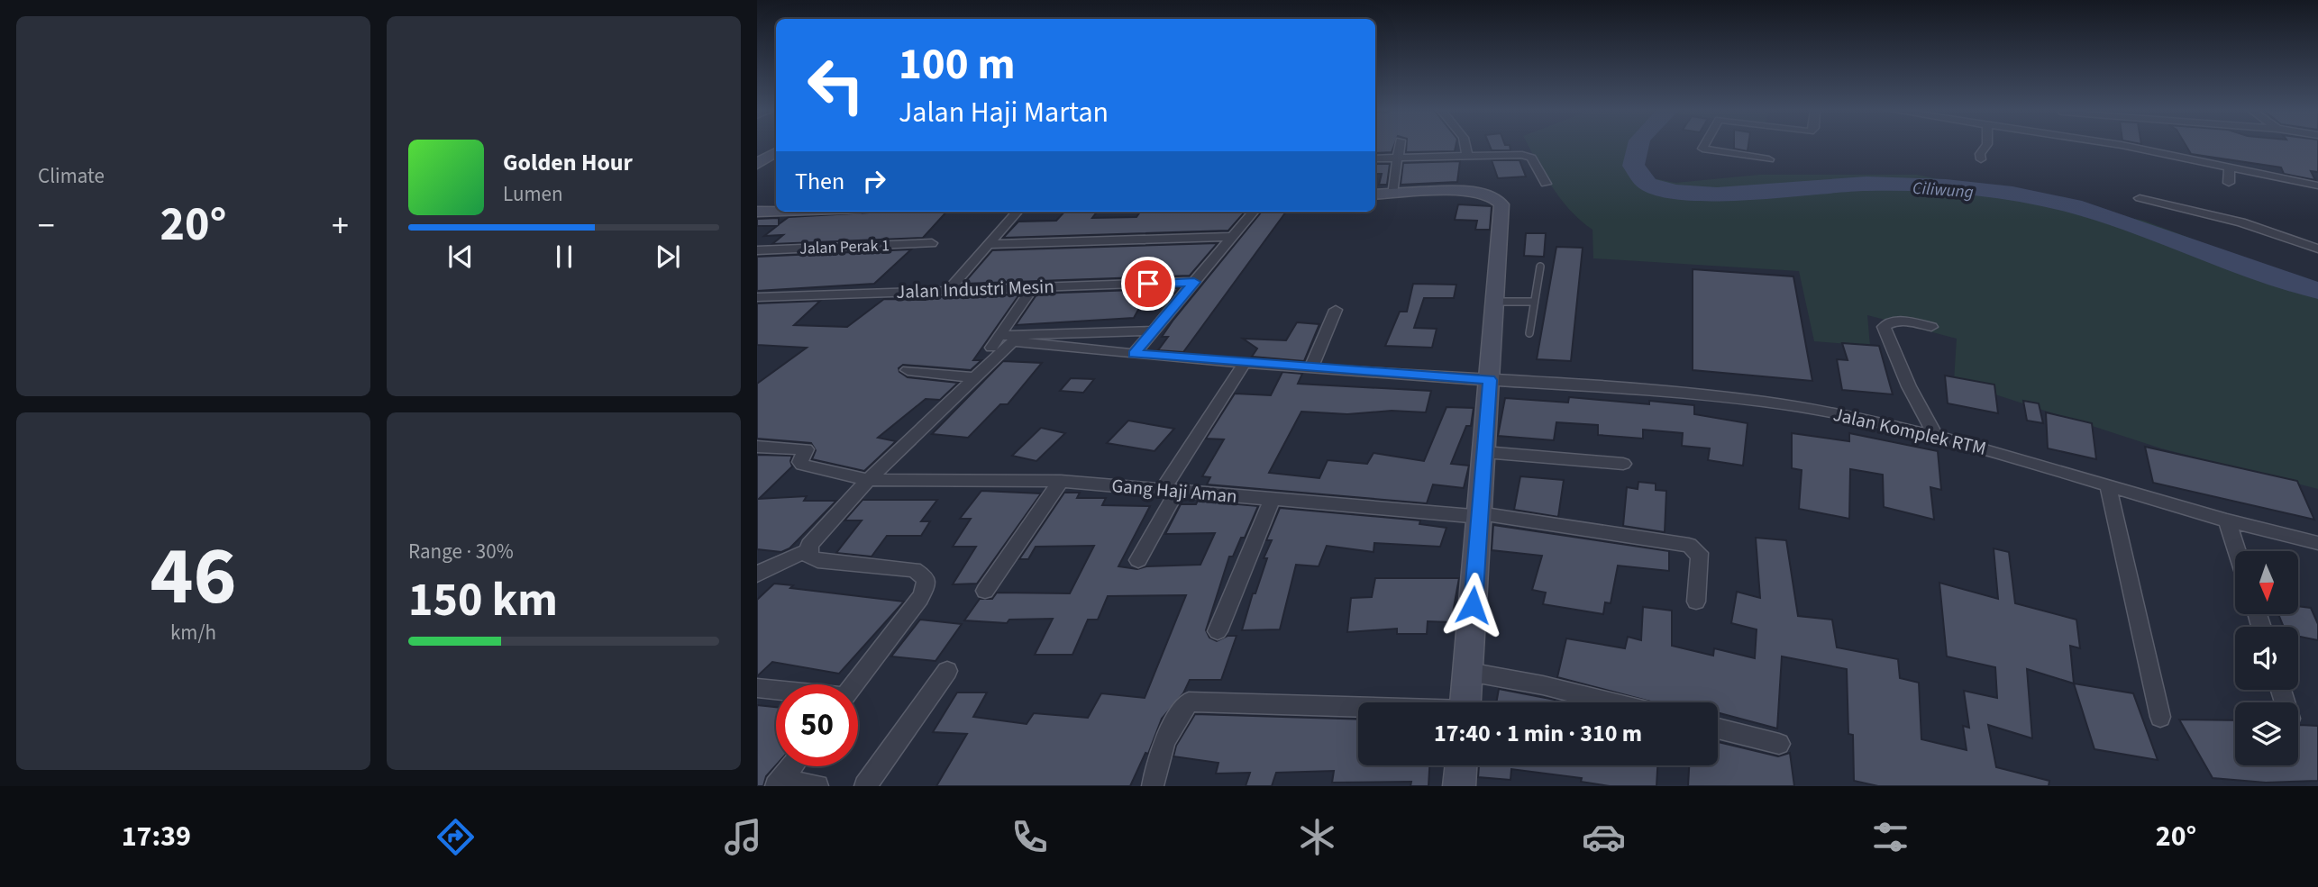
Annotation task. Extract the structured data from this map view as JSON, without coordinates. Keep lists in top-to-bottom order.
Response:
{
  "streets": {
    "street": [
      "Jalan Perak 1",
      "Jalan Industri Mesin",
      "Jalan Komplek RTM",
      "Gang Haji Aman"
    ]
  },
  "water": ["Ciliwung"],
  "north": "bottom",
  "page": {
    "tile": [
      "Climate",
      ["46", "km/h"],
      ["Range · 30%", "150 km"]
    ],
    "turn": ["100 m", "Jalan Haji Martan"],
    "song": ["Golden Hour", "Lumen"],
    "then": "Then",
    "heat": ["−", "20°", "+"],
    "limit": "50",
    "trip": "17:40 · 1 min · 310 m",
    "tabs": ["17:39", "20°"]
  }
}
